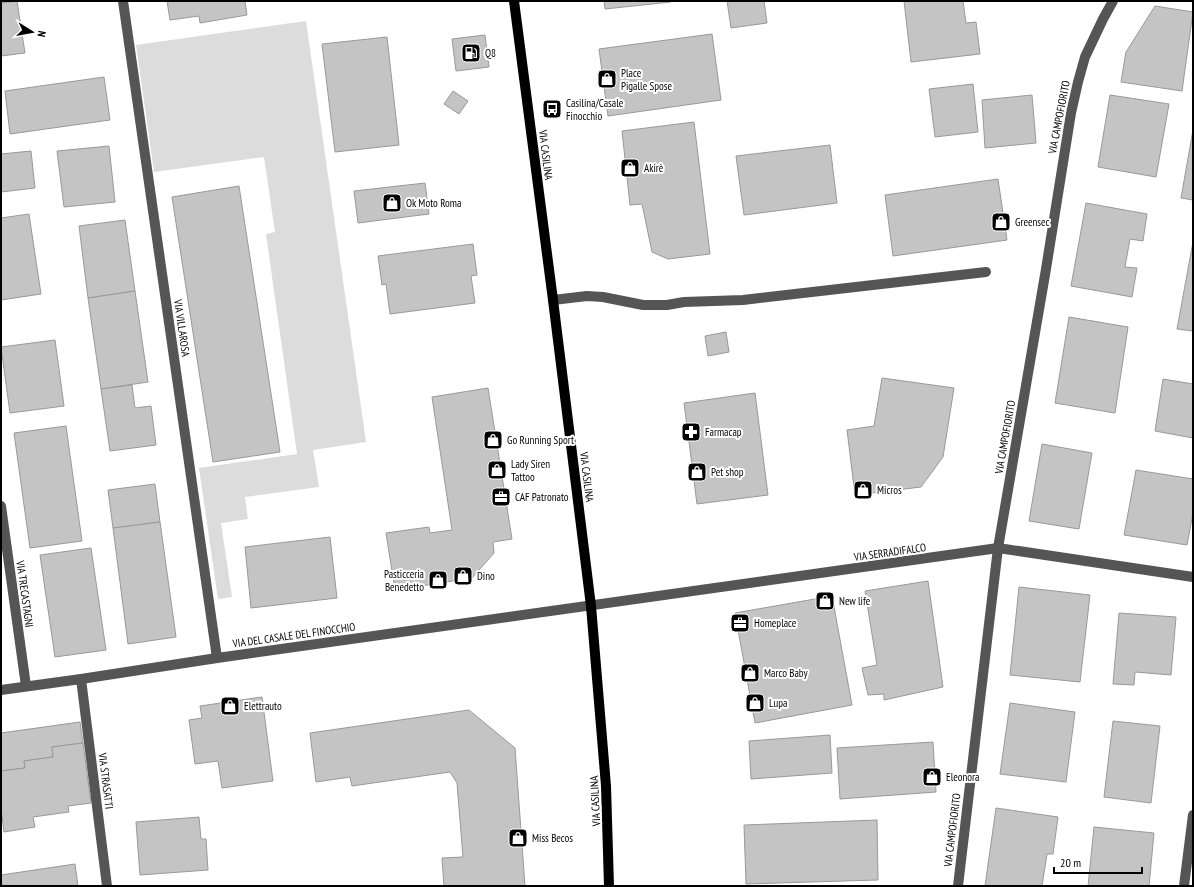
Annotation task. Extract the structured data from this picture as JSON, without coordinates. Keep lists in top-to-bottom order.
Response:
{
  "streets": {
    "main road": ["VIA CASILINA"],
    "street": [
      "VIA CAMPOFIORITO",
      "VIA VILLAROSA",
      "VIA SERRADIFALCO",
      "VIA TRECASTAGNI",
      "VIA DEL CASALE DEL FINOCCHIO",
      "VIA STRASATTI"
    ]
  },
  "crossings": [
    ["VIA CAMPOFIORITO", "VIA SERRADIFALCO"],
    ["VIA CASILINA", "VIA SERRADIFALCO"],
    ["VIA CASILINA", "VIA DEL CASALE DEL FINOCCHIO"],
    ["VIA VILLAROSA", "VIA DEL CASALE DEL FINOCCHIO"],
    ["VIA SERRADIFALCO", "VIA DEL CASALE DEL FINOCCHIO"],
    ["VIA TRECASTAGNI", "VIA DEL CASALE DEL FINOCCHIO"],
    ["VIA DEL CASALE DEL FINOCCHIO", "VIA STRASATTI"]
  ],
  "places": {
    "fuel station": ["Q8"],
    "shop": [
      "Place Pigalle Spose",
      "Akirè",
      "Ok Moto Roma",
      "Greensec",
      "Go Running Sport",
      "Lady Siren Tattoo",
      "Pet shop",
      "Micros",
      "Dino",
      "Pasticceria Benedetto",
      "New life",
      "Marco Baby",
      "Lupa",
      "Elettrauto",
      "Eleonora",
      "Miss Becos"
    ],
    "bus stop": ["Casilina/Casale Finocchio"],
    "pharmacy": ["Farmacap"],
    "office": ["CAF Patronato", "Homeplace"]
  },
  "scale_bar": "20 m",
  "north": "right"
}
